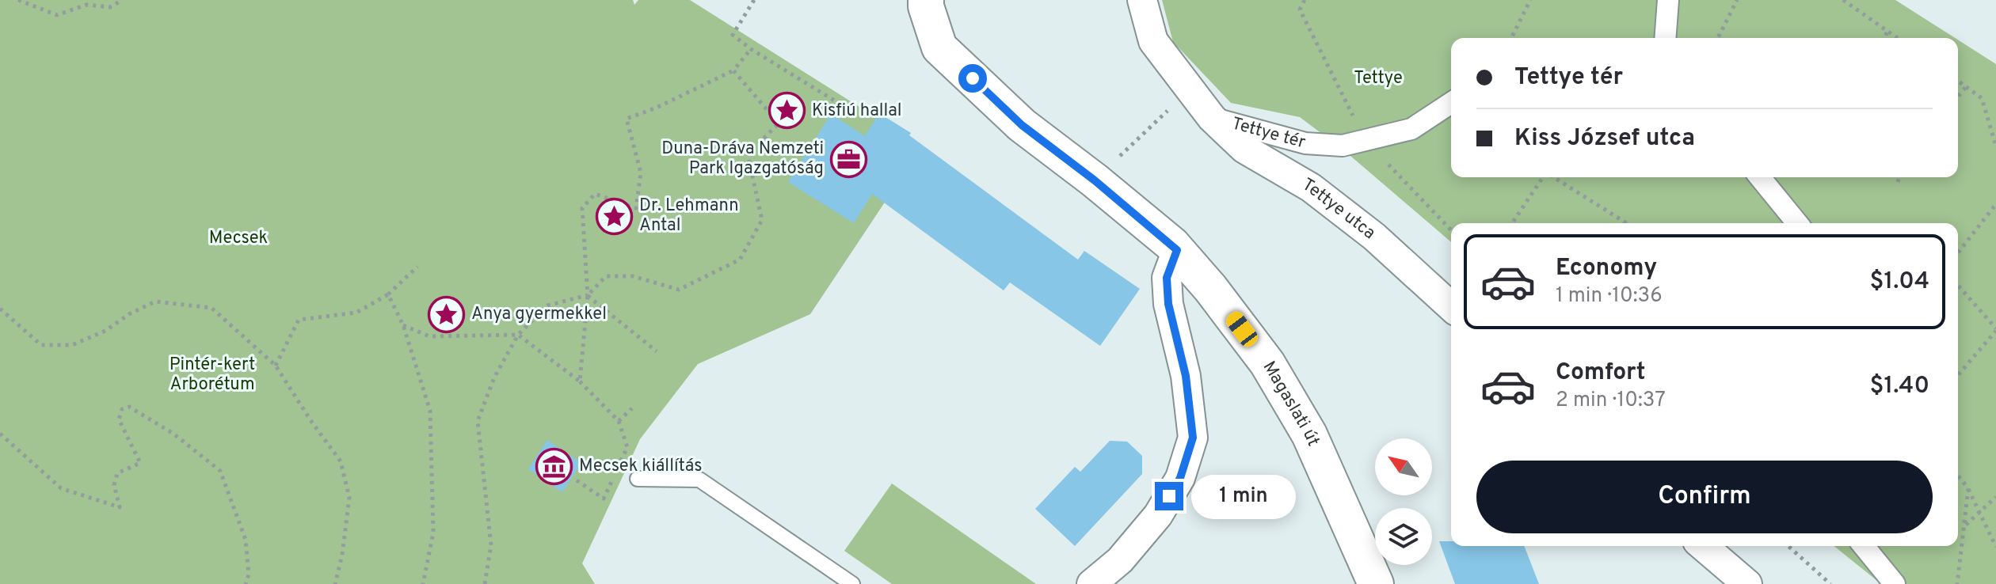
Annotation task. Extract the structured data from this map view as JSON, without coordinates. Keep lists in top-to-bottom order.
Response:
{
  "streets": {
    "street": ["Tettye tér", "Tettye utca", "Magaslati út"]
  },
  "crossings": [
    ["Tettye tér", "Tettye utca"]
  ],
  "parks": ["Tettye", "Mecsek", "Pintér-kert Arborétum"],
  "places": {
    "place": ["Kisfiú hallal", "Dr. Lehmann Antal", "Anya gyermekkel"],
    "office": ["Duna-Dráva Nemzeti Park Igazgatóság"],
    "museum": ["Mecsek kiállítás"]
  },
  "north": "top left",
  "page": {
    "banner": ["Tettye tér", "Kiss József utca"],
    "list": [
      {
        "name": "Economy",
        "note": "1 min · 10:36",
        "value": "$1.04"
      },
      {
        "name": "Comfort",
        "note": "2 min · 10:37",
        "value": "$1.40"
      }
    ],
    "buttons": "Confirm",
    "bubble": "1 min"
  }
}
